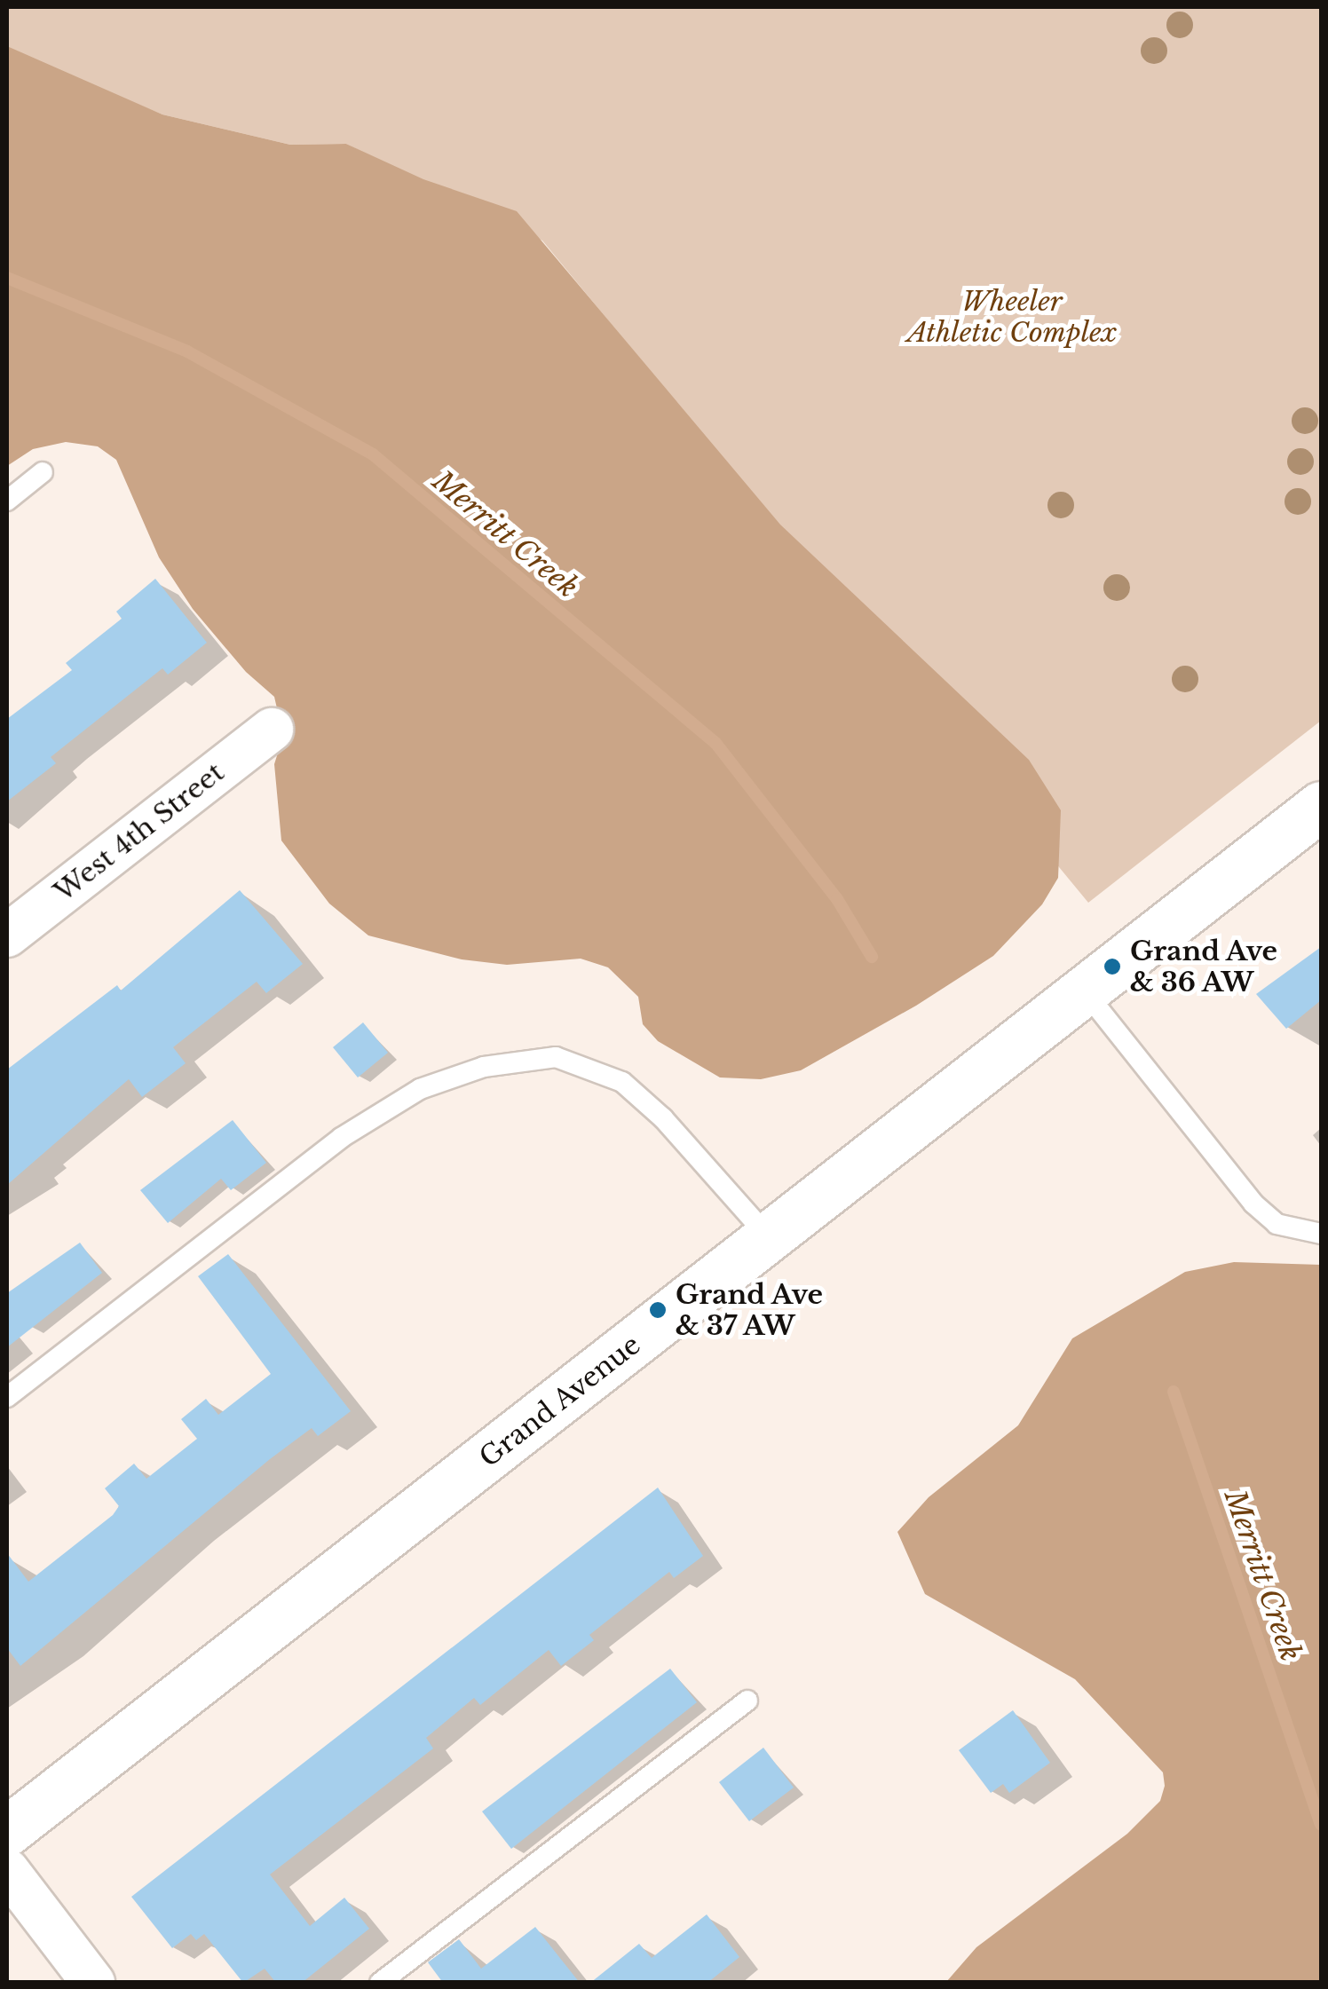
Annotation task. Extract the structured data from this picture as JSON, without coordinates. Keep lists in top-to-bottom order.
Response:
{
  "streets": {
    "main road": ["Grand Avenue"],
    "street": ["West 4th Street"]
  },
  "water": ["Merritt Creek"],
  "parks": ["Wheeler Athletic Complex"],
  "places": ["Grand Ave & 36 AW", "Grand Ave & 37 AW"]
}
